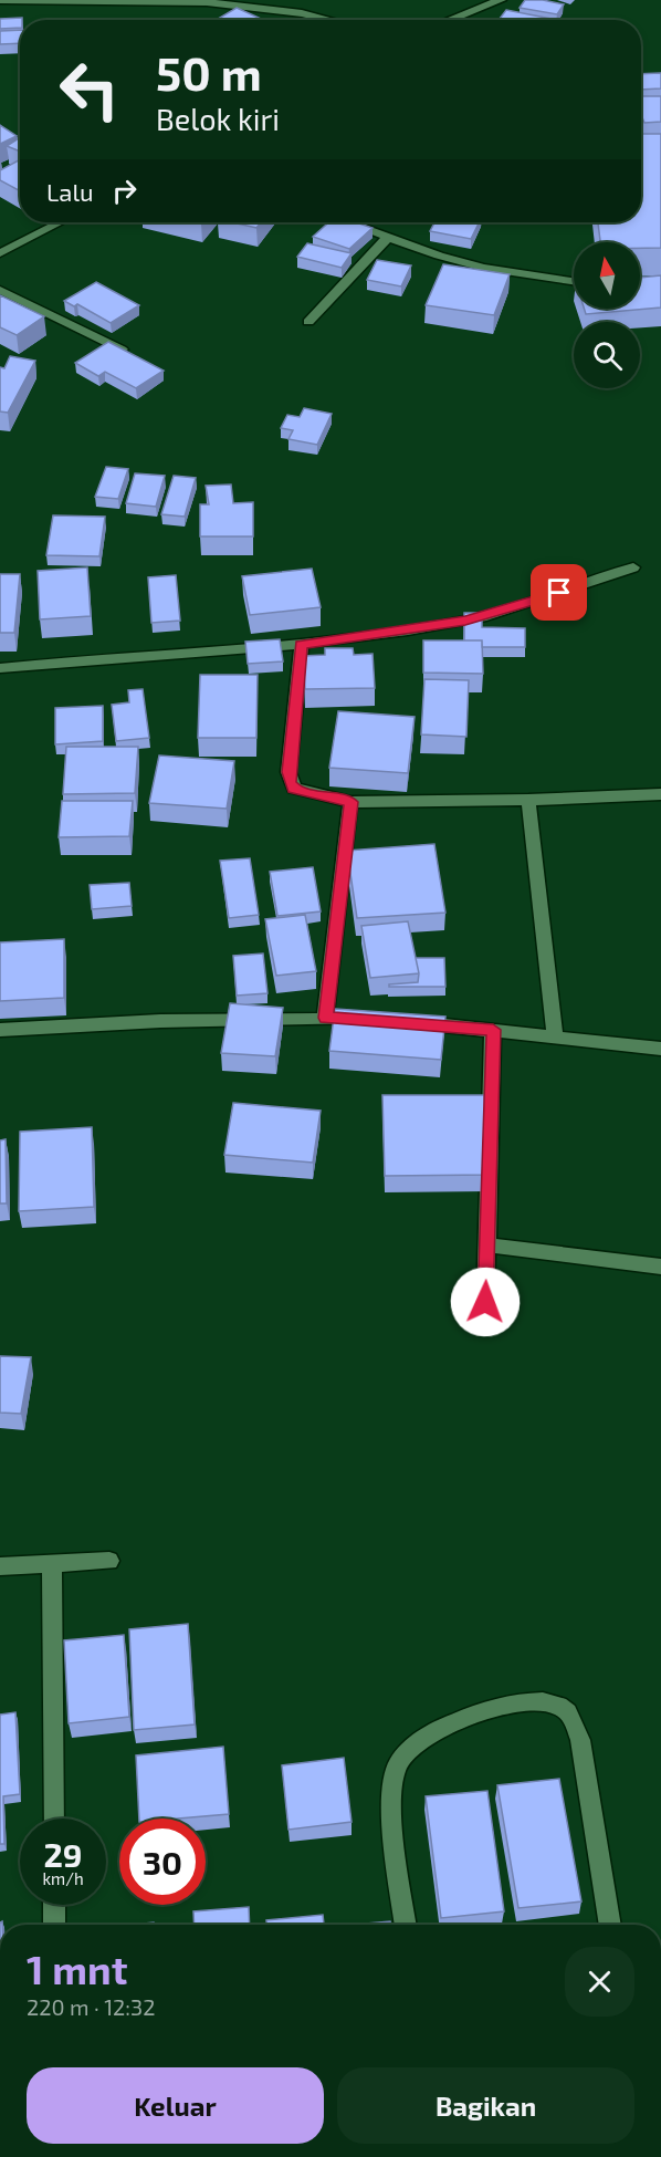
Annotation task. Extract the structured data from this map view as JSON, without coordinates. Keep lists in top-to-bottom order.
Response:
{
  "north": "top",
  "page": {
    "turn": ["50 m", "Belok kiri"],
    "then": "Lalu",
    "speed": "29 km/h",
    "limit": "30",
    "heading": ["1 mnt", "220 m · 12:32"],
    "buttons": ["Keluar", "Bagikan"]
  }
}
